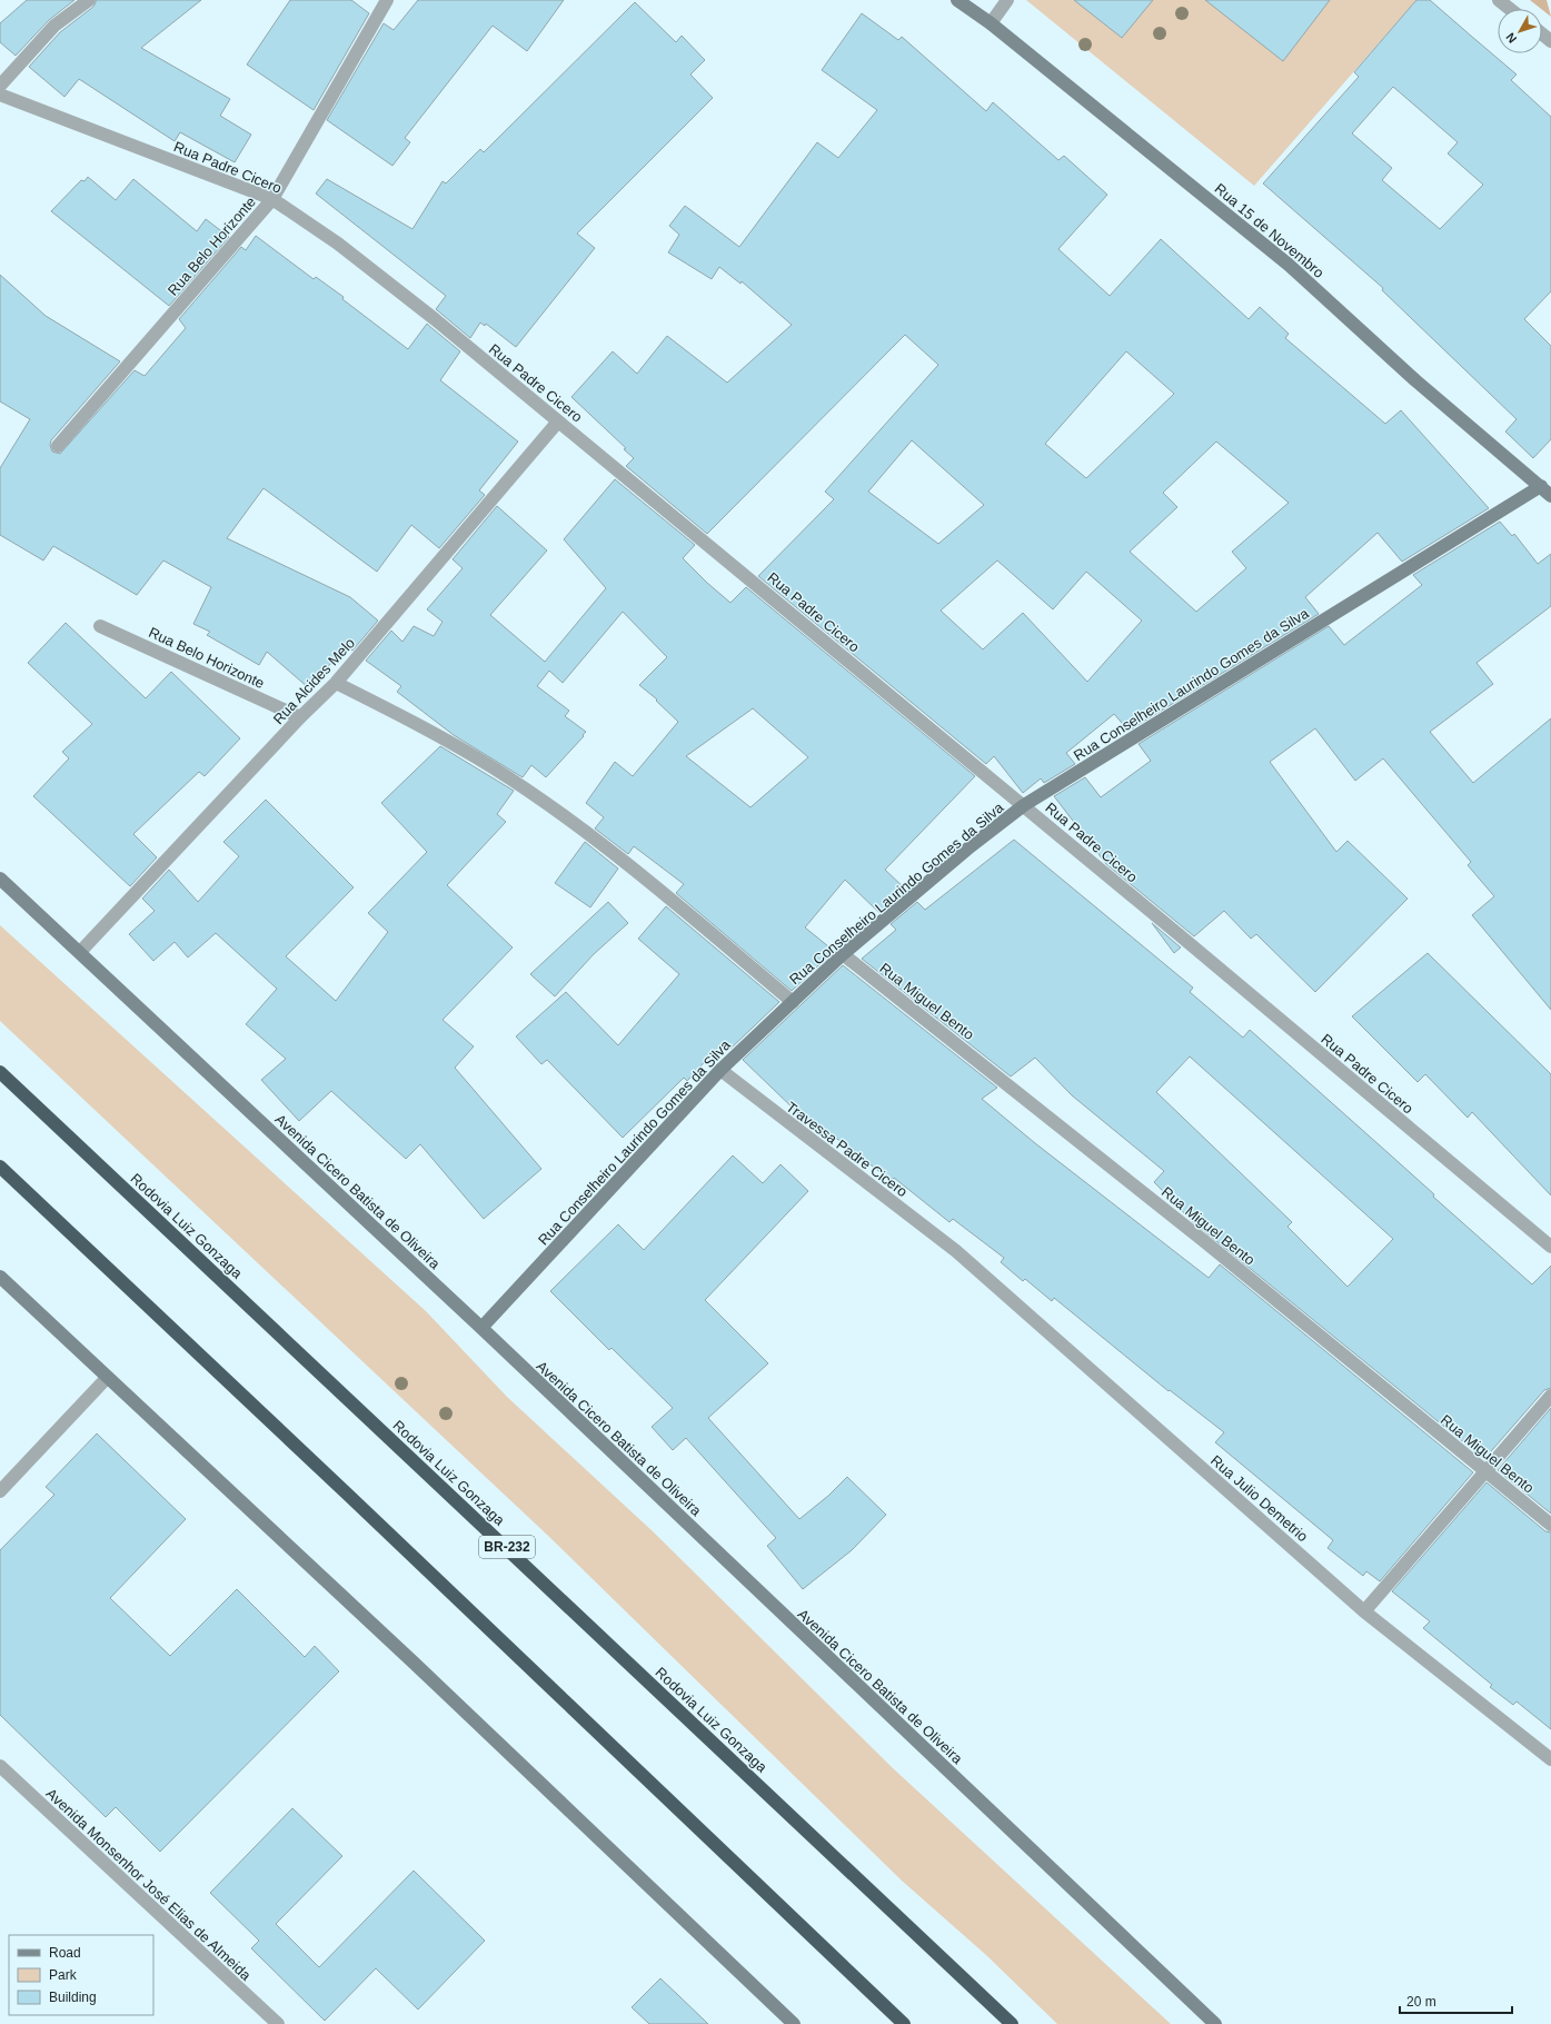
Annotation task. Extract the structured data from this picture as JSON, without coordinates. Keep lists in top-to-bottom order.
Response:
{
  "streets": {
    "highway": ["Rodovia Luiz Gonzaga", "BR-232"],
    "main road": ["Rua 15 de Novembro", "Rua Conselheiro Laurindo Gomes da Silva", "Avenida Cicero Batista de Oliveira"],
    "street": [
      "Rua Padre Cicero",
      "Rua Belo Horizonte",
      "Rua Alcides Melo",
      "Rua Miguel Bento",
      "Travessa Padre Cicero",
      "Rua Julio Demetrio",
      "Avenida Monsenhor José Elias de Almeida"
    ]
  },
  "crossings": [
    ["Rua Padre Cicero", "Rua Belo Horizonte"],
    ["Rua Padre Cicero", "Rua Alcides Melo"],
    ["Rua Padre Cicero", "Rua Conselheiro Laurindo Gomes da Silva"],
    ["Rua 15 de Novembro", "Rua Conselheiro Laurindo Gomes da Silva"],
    ["Rua Belo Horizonte", "Rua Alcides Melo"],
    ["Rua Alcides Melo", "Avenida Cicero Batista de Oliveira"],
    ["Rua Conselheiro Laurindo Gomes da Silva", "Rua Miguel Bento"],
    ["Rua Conselheiro Laurindo Gomes da Silva", "Travessa Padre Cicero"],
    ["Rua Conselheiro Laurindo Gomes da Silva", "Avenida Cicero Batista de Oliveira"],
    ["Travessa Padre Cicero", "Rua Julio Demetrio"]
  ],
  "legend": ["Road", "Park", "Building"],
  "scale_bar": "20 m",
  "north": "bottom left"
}
